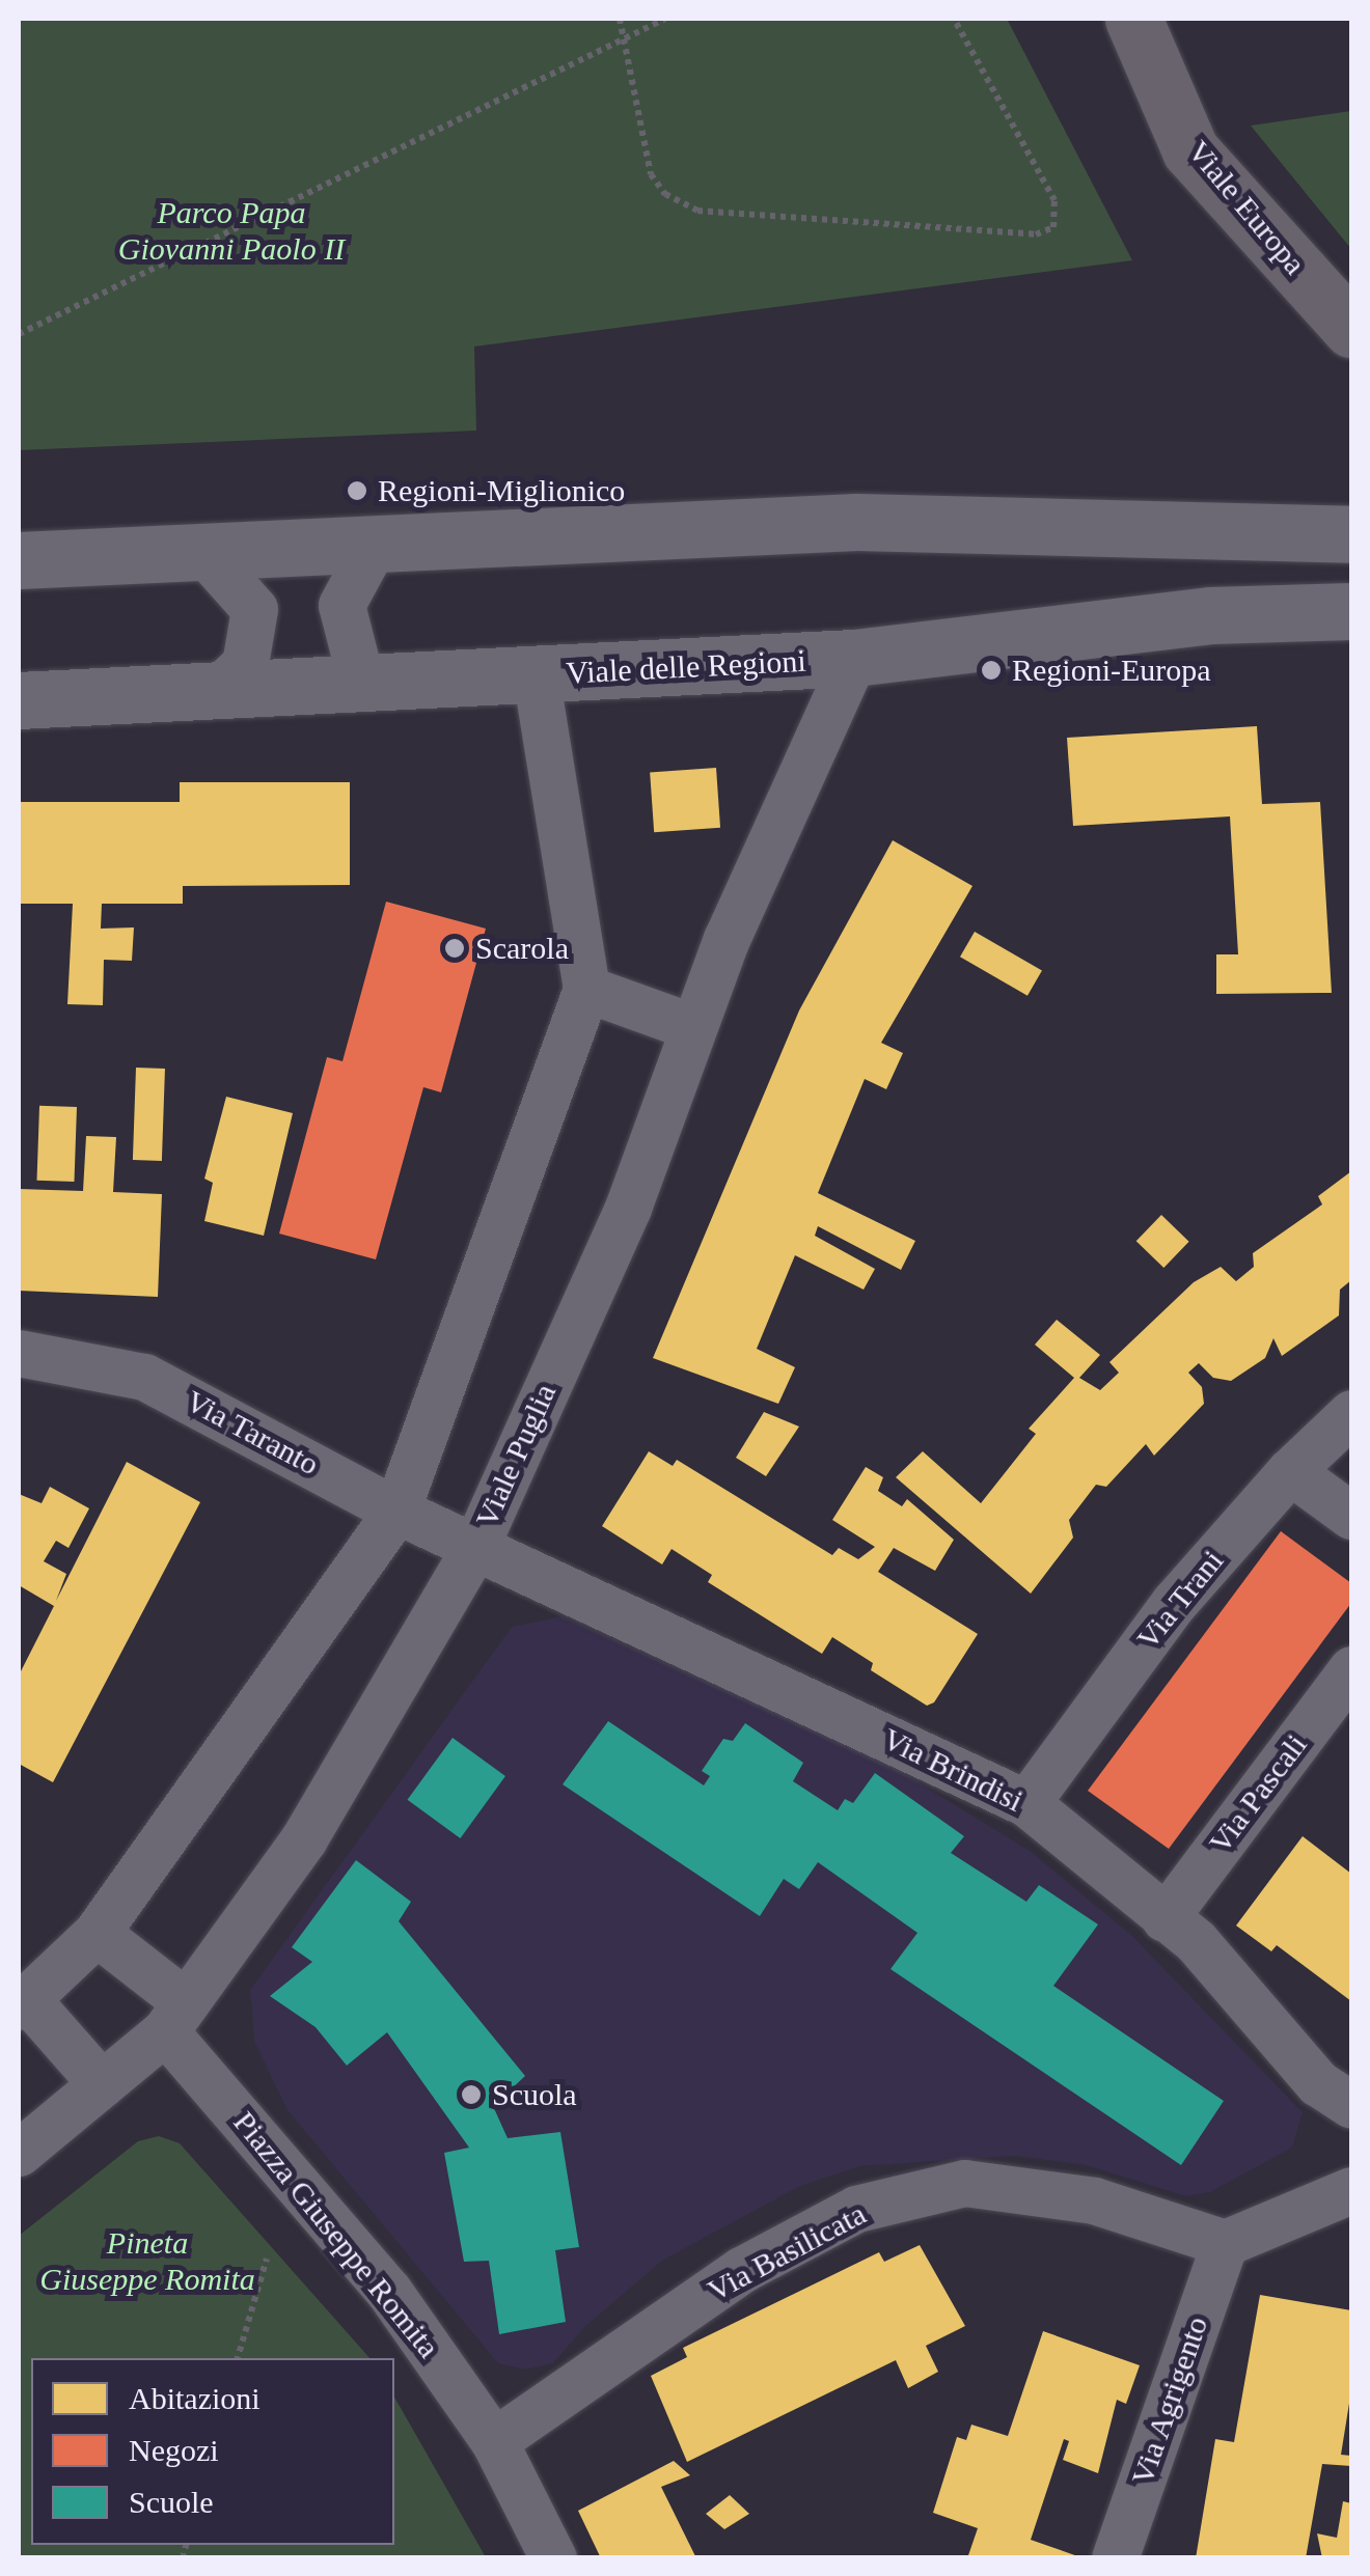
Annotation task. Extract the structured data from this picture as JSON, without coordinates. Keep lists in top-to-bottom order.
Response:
{
  "streets": {
    "main road": ["Viale Europa"],
    "street": [
      "Viale delle Regioni",
      "Via Taranto",
      "Viale Puglia",
      "Via Trani",
      "Via Brindisi",
      "Via Pascali",
      "Piazza Giuseppe Romita",
      "Via Basilicata",
      "Via Agrigento"
    ]
  },
  "crossings": [
    ["Viale delle Regioni", "Viale Puglia"],
    ["Via Taranto", "Viale Puglia"],
    ["Via Taranto", "Via Brindisi"],
    ["Viale Puglia", "Via Brindisi"],
    ["Viale Puglia", "Piazza Giuseppe Romita"],
    ["Via Trani", "Via Brindisi"],
    ["Via Brindisi", "Via Pascali"],
    ["Piazza Giuseppe Romita", "Via Basilicata"],
    ["Via Basilicata", "Via Agrigento"]
  ],
  "parks": ["Parco Papa Giovanni Paolo II", "Pineta Giuseppe Romita"],
  "places": [
    "Regioni-Miglionico",
    "Regioni-Europa",
    "Scarola",
    "Scuola"
  ],
  "legend": ["Abitazioni", "Negozi", "Scuole"]
}
